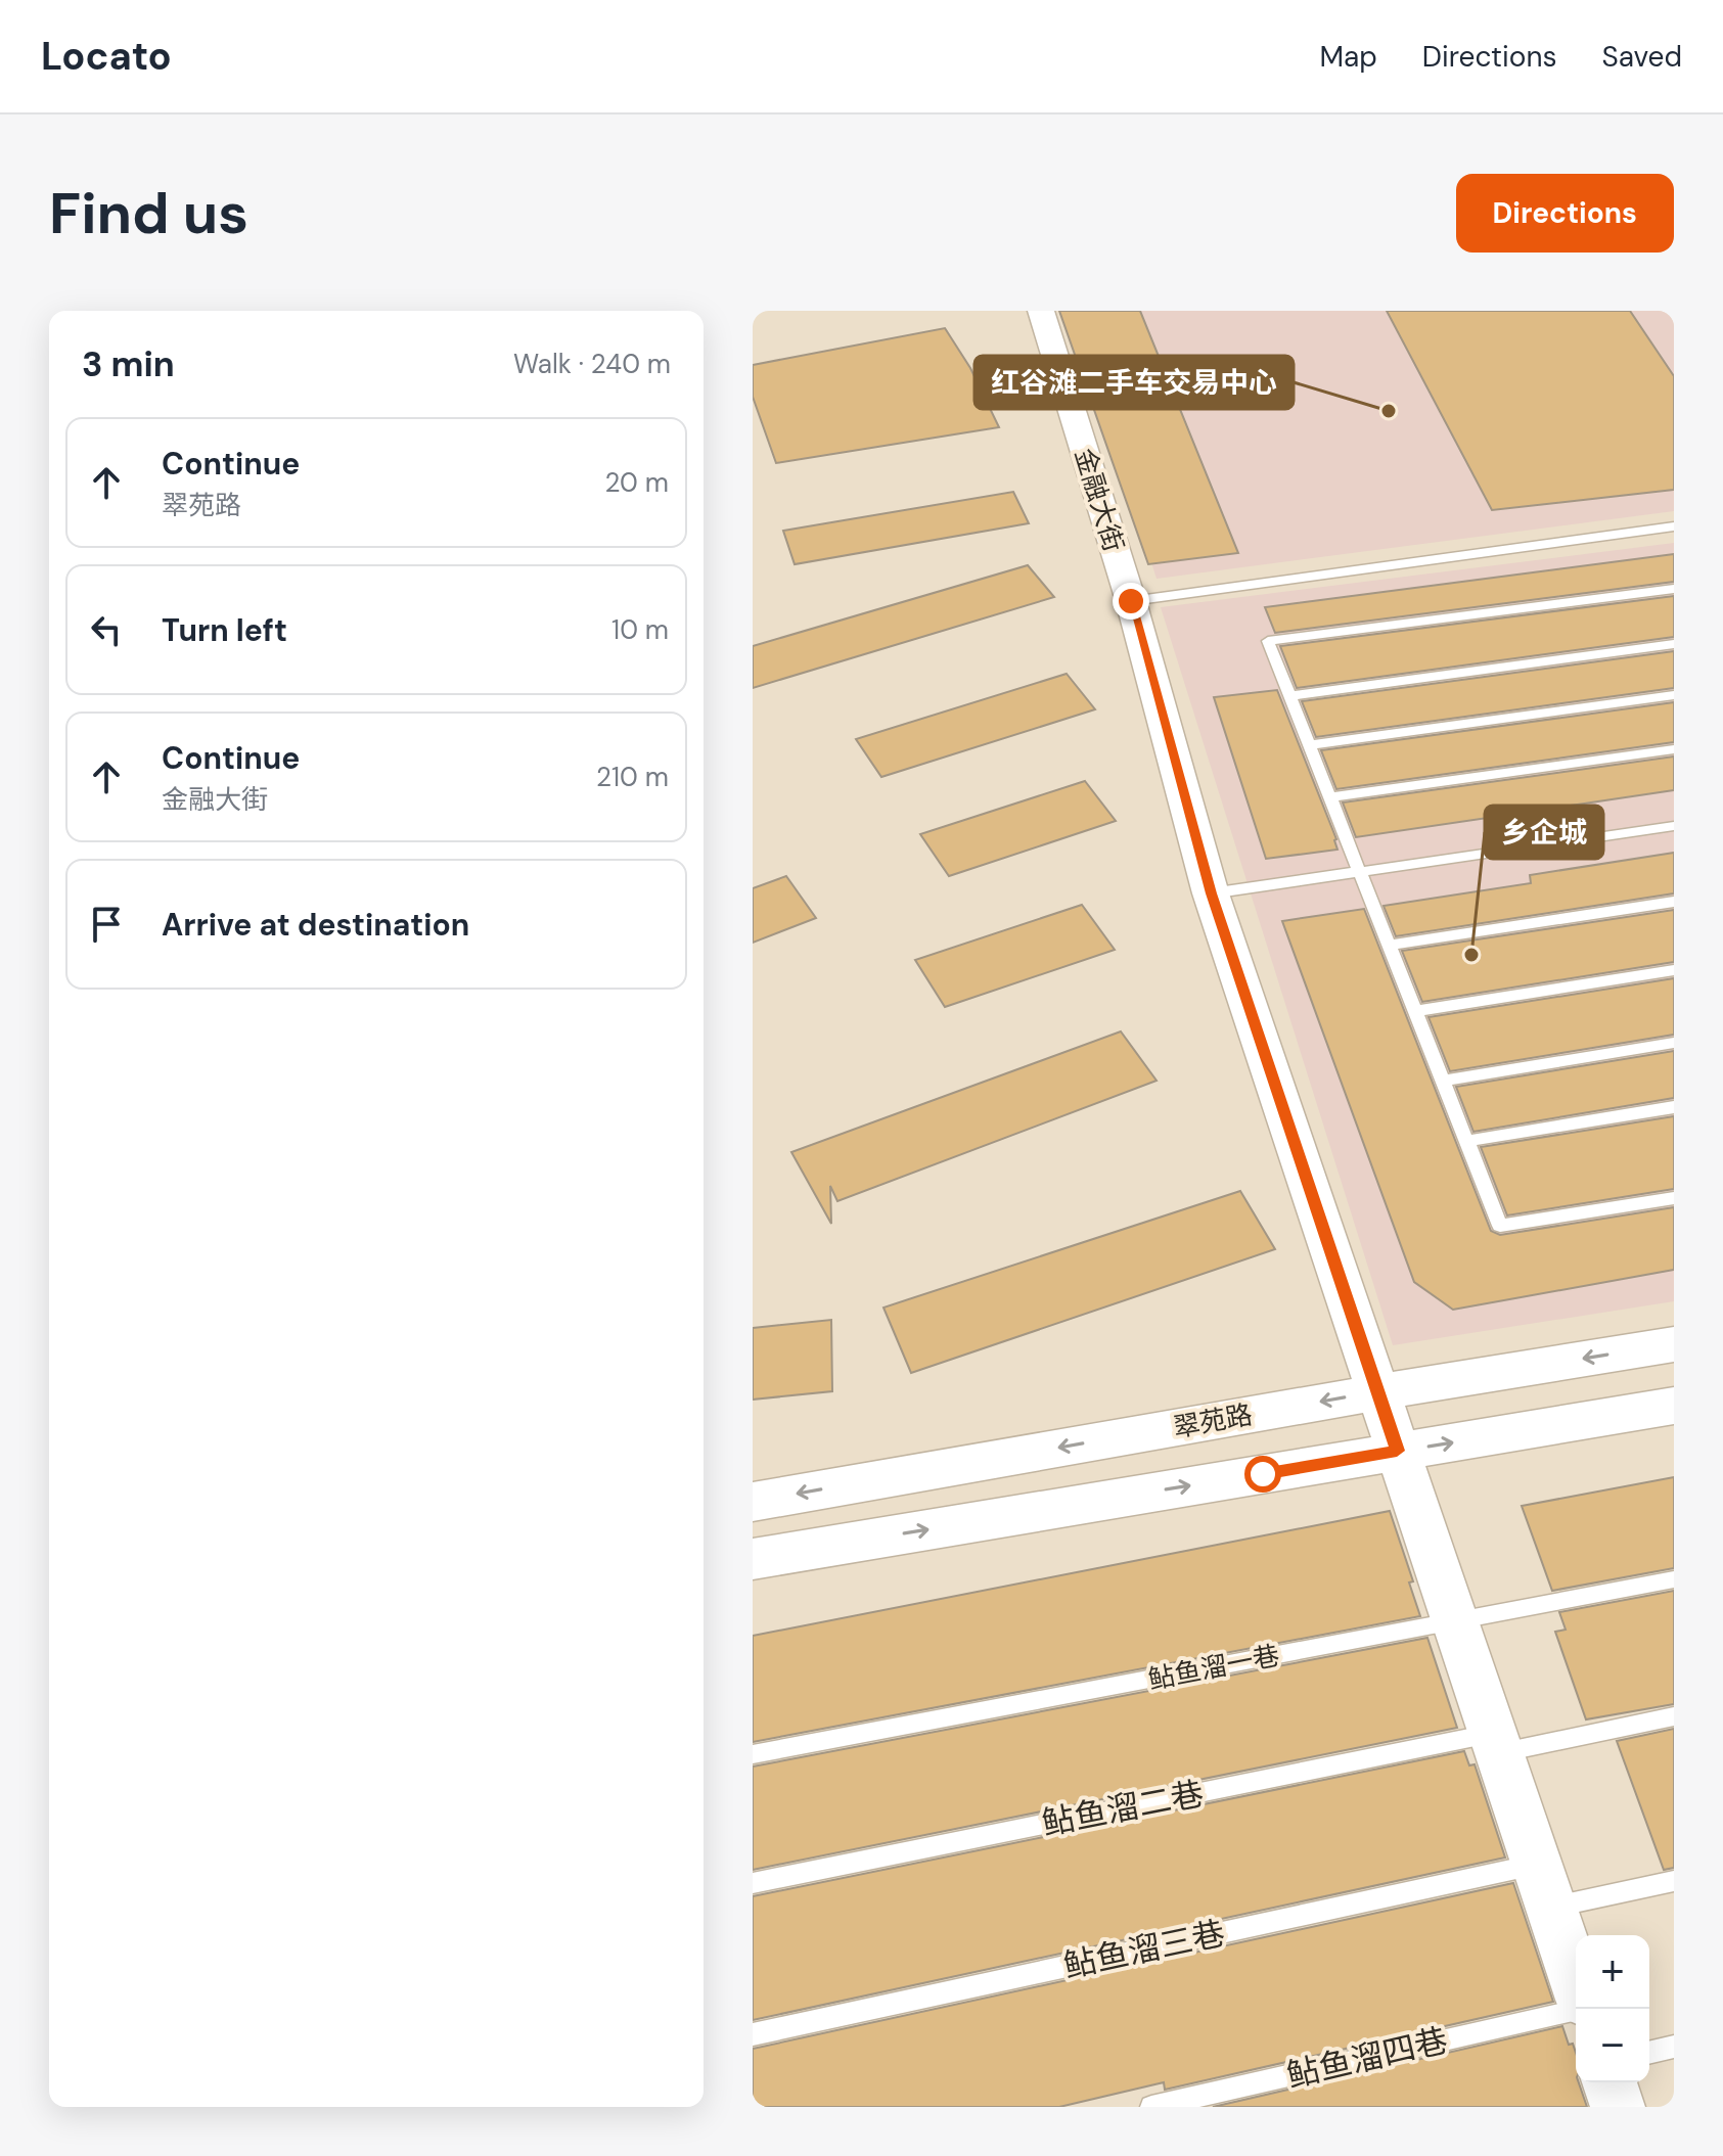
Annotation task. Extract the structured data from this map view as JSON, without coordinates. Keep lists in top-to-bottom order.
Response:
{
  "streets": {
    "street": ["金融大街", "翠苑路"],
    "lane": [
      "鲇鱼溜一巷",
      "鲇鱼溜二巷",
      "鲇鱼溜三巷",
      "鲇鱼溜四巷"
    ]
  },
  "crossings": [
    ["金融大街", "翠苑路"],
    ["金融大街", "鲇鱼溜一巷"],
    ["金融大街", "鲇鱼溜二巷"],
    ["金融大街", "鲇鱼溜三巷"]
  ],
  "places": ["红谷滩二手车交易中心", "乡企城"],
  "page": {
    "header": "Locato",
    "nav": ["Map", "Directions", "Saved"],
    "buttons": "Directions",
    "title": "Find us",
    "heading": ["3 min", "Walk · 240 m"],
    "list": [
      ["Continue", "翠苑路", "20 m"],
      ["Turn left", "10 m"],
      ["Continue", "金融大街", "210 m"],
      "Arrive at destination"
    ],
    "map_buttons": ["+", "−"]
  }
}
